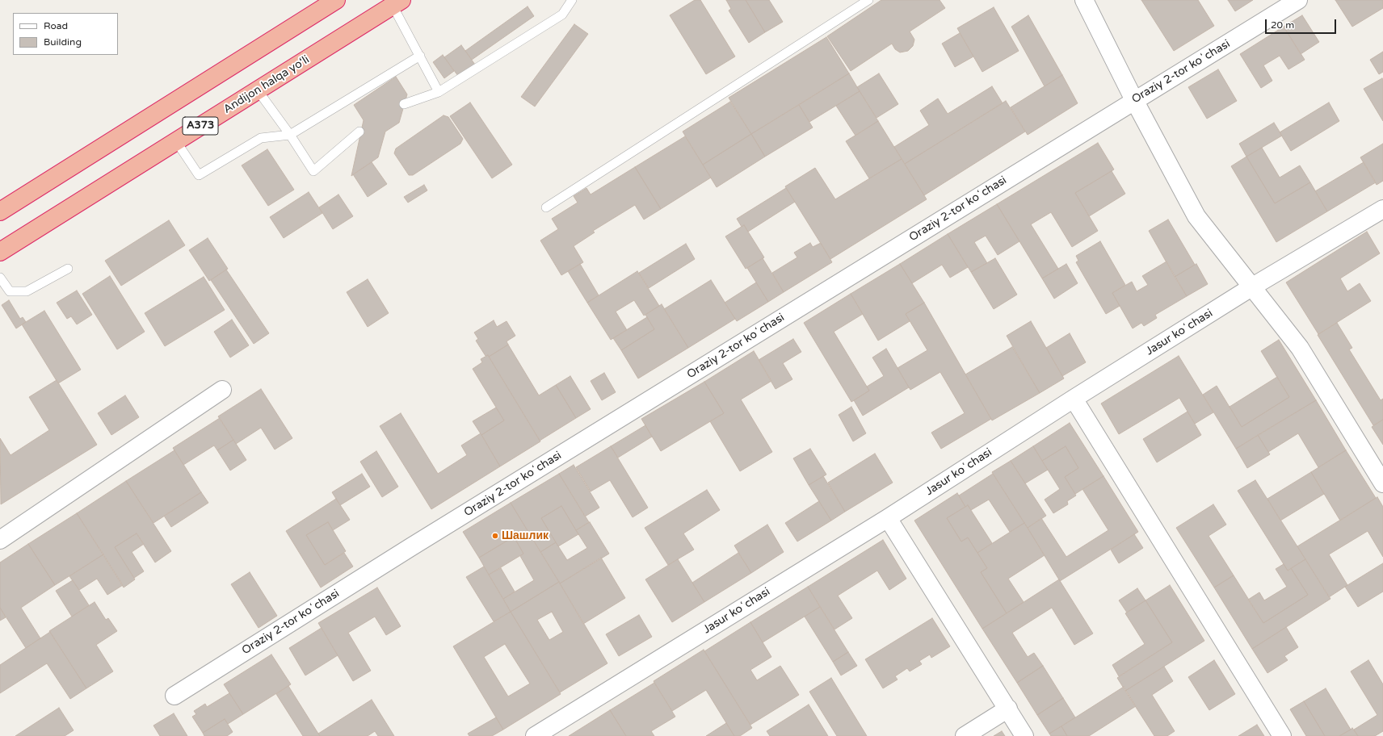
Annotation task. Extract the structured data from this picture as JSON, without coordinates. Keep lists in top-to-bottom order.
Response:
{
  "streets": {
    "highway": ["Andijon halqa yo‘li", "A373"],
    "street": ["Oraziy 2-tor koʻchasi", "Jasur koʻchasi"]
  },
  "places": ["Шашлик"],
  "legend": ["Road", "Building"],
  "scale_bar": "20 m"
}
